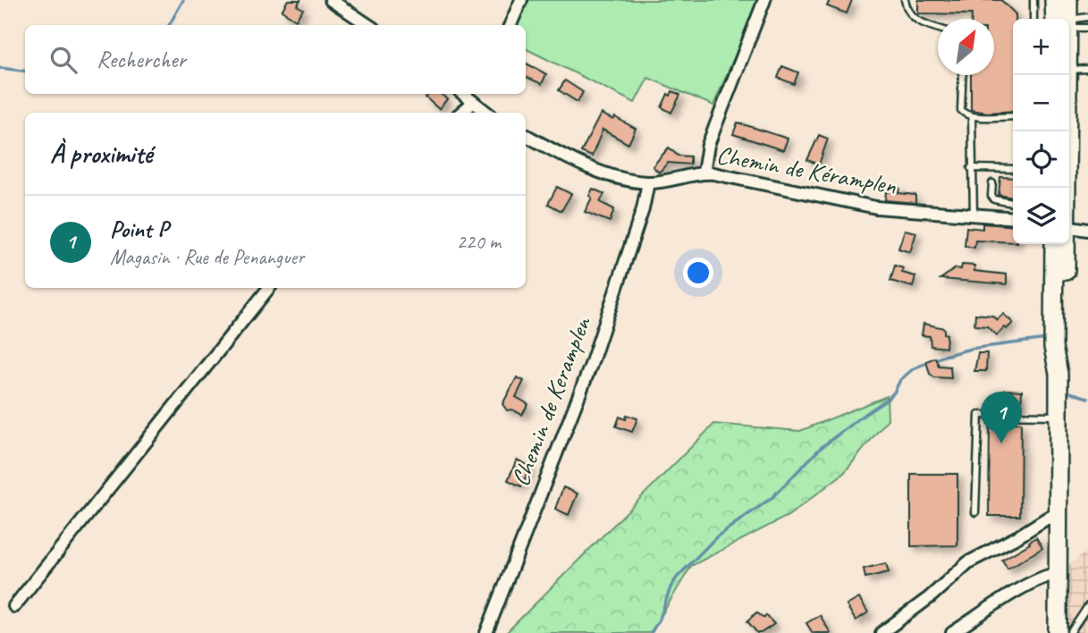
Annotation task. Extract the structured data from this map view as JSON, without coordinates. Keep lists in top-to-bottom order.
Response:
{
  "streets": {
    "street": ["Chemin de Kéramplen", "Chemin de Keramplen"]
  },
  "crossings": [
    ["Chemin de Kéramplen", "Chemin de Keramplen"]
  ],
  "north": "top right",
  "page": {
    "map_buttons": ["+", "−"],
    "search": "Rechercher",
    "heading": "À proximité",
    "list": [
      {
        "mark": "1",
        "name": "Point P",
        "note": "Magasin · Rue de Penanguer",
        "value": "220 m"
      }
    ],
    "pins": "1"
  }
}
